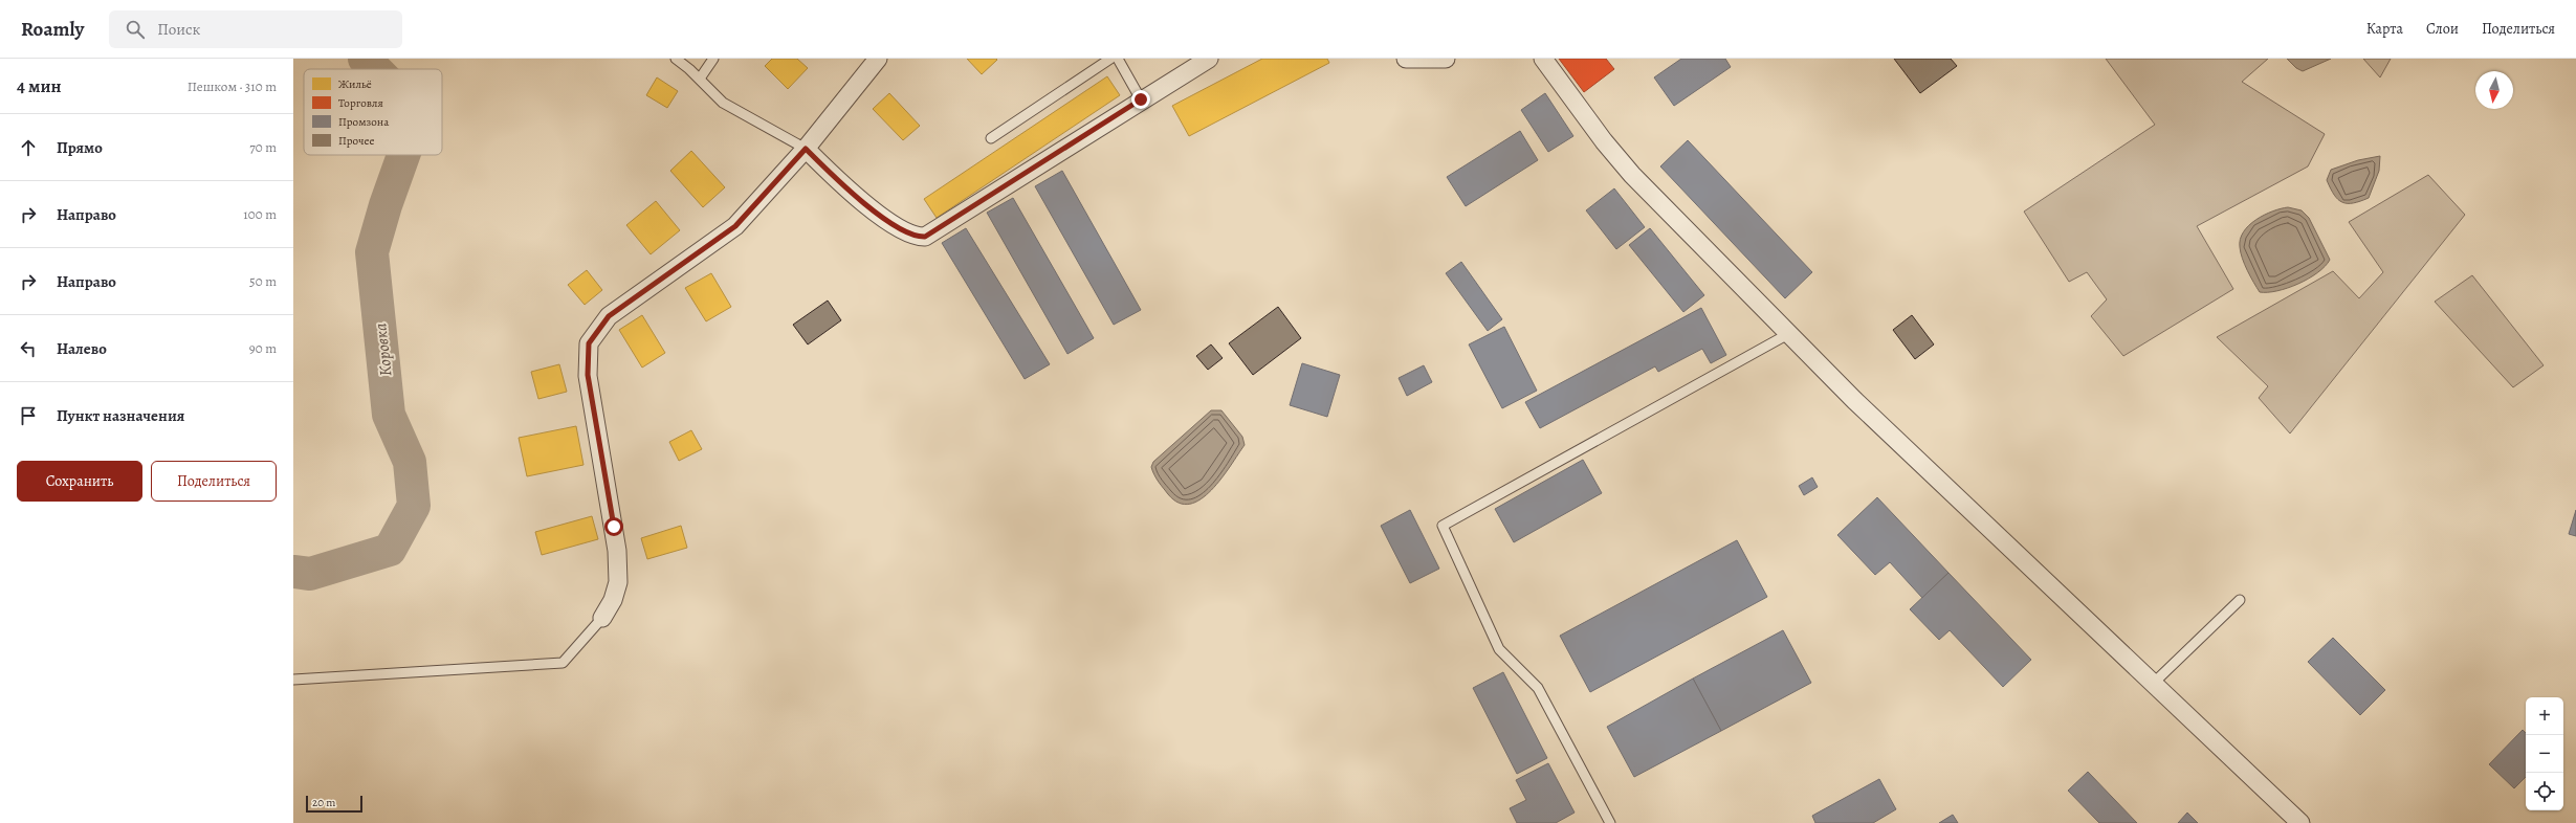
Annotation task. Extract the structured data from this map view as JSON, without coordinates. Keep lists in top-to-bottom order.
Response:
{
  "water": ["Коровка"],
  "legend": [
    "Жильё",
    "Торговля",
    "Промзона",
    "Прочее"
  ],
  "scale_bar": "20 m",
  "north": "bottom",
  "page": {
    "header": "Roamly",
    "search": "Поиск",
    "nav": ["Карта", "Слои", "Поделиться"],
    "heading": ["4 мин", "Пешком · 310 m"],
    "list": [
      ["Прямо", "70 m"],
      ["Направо", "100 m"],
      ["Направо", "50 m"],
      ["Налево", "90 m"],
      "Пункт назначения"
    ],
    "buttons": ["Сохранить", "Поделиться"],
    "map_buttons": ["+", "−"],
    "scale": "20 m"
  }
}
